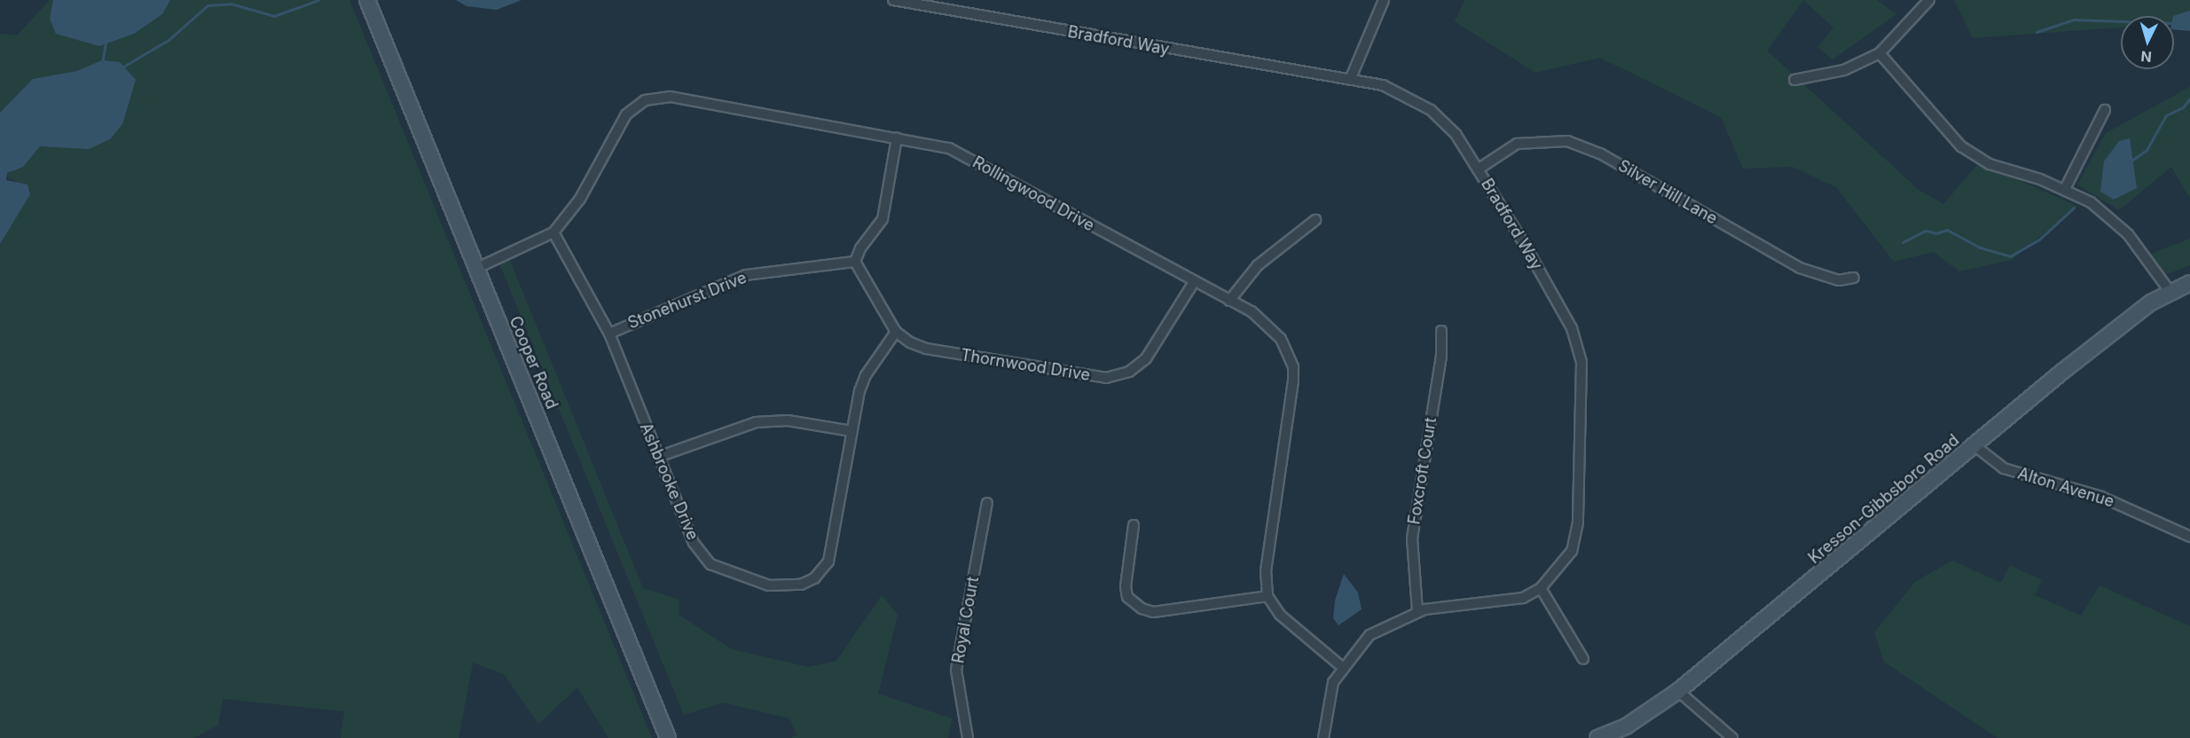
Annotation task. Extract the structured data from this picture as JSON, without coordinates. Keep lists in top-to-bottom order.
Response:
{
  "streets": {
    "street": [
      "Bradford Way",
      "Silver Hill Lane",
      "Rollingwood Drive",
      "Stonehurst Drive",
      "Cooper Road",
      "Thornwood Drive",
      "Foxcroft Court",
      "Ashbrooke Drive",
      "Alton Avenue",
      "Kresson-Gibbsboro Road",
      "Royal Court"
    ]
  },
  "crossings": [
    ["Bradford Way", "Silver Hill Lane"],
    ["Bradford Way", "Foxcroft Court"],
    ["Rollingwood Drive", "Cooper Road"],
    ["Rollingwood Drive", "Thornwood Drive"],
    ["Rollingwood Drive", "Ashbrooke Drive"],
    ["Stonehurst Drive", "Ashbrooke Drive"],
    ["Thornwood Drive", "Ashbrooke Drive"],
    ["Alton Avenue", "Kresson-Gibbsboro Road"]
  ],
  "north": "bottom"
}
